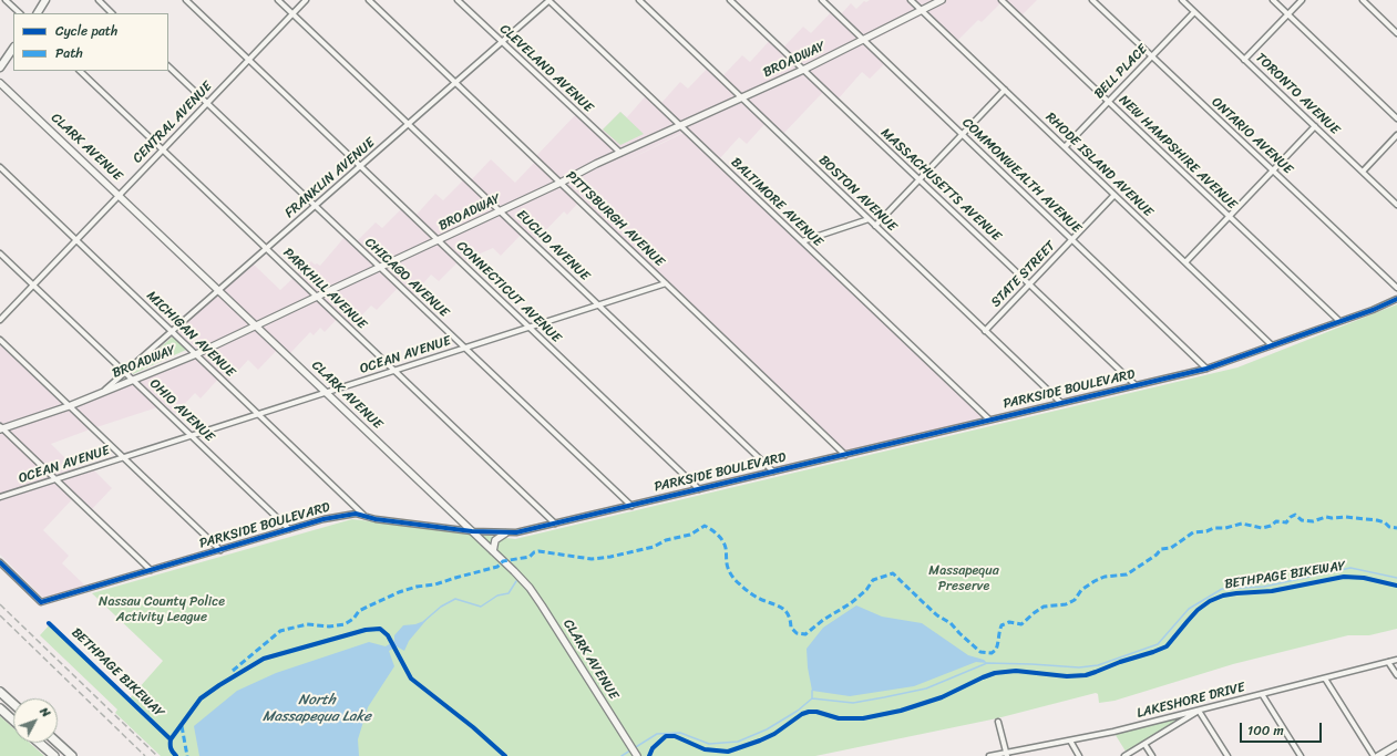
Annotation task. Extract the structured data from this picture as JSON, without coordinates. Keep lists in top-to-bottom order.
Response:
{
  "streets": {
    "main road": ["BROADWAY", "CLARK AVENUE"],
    "street": [
      "CLEVELAND AVENUE",
      "BELL PLACE",
      "TORONTO AVENUE",
      "CENTRAL AVENUE",
      "ONTARIO AVENUE",
      "NEW HAMPSHIRE AVENUE",
      "RHODE ISLAND AVENUE",
      "COMMONWEALTH AVENUE",
      "FRANKLIN AVENUE",
      "MASSACHUSETTS AVENUE",
      "BOSTON AVENUE",
      "BALTIMORE AVENUE",
      "PITTSBURGH AVENUE",
      "EUCLID AVENUE",
      "STATE STREET",
      "CHICAGO AVENUE",
      "PARKHILL AVENUE",
      "CONNECTICUT AVENUE",
      "MICHIGAN AVENUE",
      "OCEAN AVENUE",
      "PARKSIDE BOULEVARD",
      "OHIO AVENUE",
      "LAKESHORE DRIVE"
    ],
    "cycle path": ["BETHPAGE BIKEWAY"]
  },
  "crossings": [
    ["BROADWAY", "CLEVELAND AVENUE"],
    ["BROADWAY", "CLARK AVENUE"],
    ["BROADWAY", "RHODE ISLAND AVENUE"],
    ["BROADWAY", "COMMONWEALTH AVENUE"],
    ["BROADWAY", "FRANKLIN AVENUE"],
    ["BROADWAY", "MASSACHUSETTS AVENUE"],
    ["BROADWAY", "BOSTON AVENUE"],
    ["BROADWAY", "BALTIMORE AVENUE"],
    ["BROADWAY", "PITTSBURGH AVENUE"],
    ["BROADWAY", "EUCLID AVENUE"],
    ["BROADWAY", "CHICAGO AVENUE"],
    ["BROADWAY", "PARKHILL AVENUE"],
    ["BROADWAY", "CONNECTICUT AVENUE"],
    ["BROADWAY", "MICHIGAN AVENUE"],
    ["BROADWAY", "OHIO AVENUE"],
    ["CLEVELAND AVENUE", "FRANKLIN AVENUE"],
    ["BELL PLACE", "TORONTO AVENUE"],
    ["BELL PLACE", "ONTARIO AVENUE"],
    ["BELL PLACE", "NEW HAMPSHIRE AVENUE"],
    ["BELL PLACE", "RHODE ISLAND AVENUE"],
    ["CENTRAL AVENUE", "CLARK AVENUE"],
    ["CENTRAL AVENUE", "EUCLID AVENUE"],
    ["CENTRAL AVENUE", "CHICAGO AVENUE"],
    ["CENTRAL AVENUE", "PARKHILL AVENUE"],
    ["CENTRAL AVENUE", "CONNECTICUT AVENUE"],
    ["CENTRAL AVENUE", "MICHIGAN AVENUE"],
    ["CENTRAL AVENUE", "OHIO AVENUE"],
    ["CLARK AVENUE", "FRANKLIN AVENUE"],
    ["CLARK AVENUE", "OCEAN AVENUE"],
    ["CLARK AVENUE", "PARKSIDE BOULEVARD"],
    ["NEW HAMPSHIRE AVENUE", "PARKSIDE BOULEVARD"],
    ["RHODE ISLAND AVENUE", "STATE STREET"],
    ["RHODE ISLAND AVENUE", "PARKSIDE BOULEVARD"],
    ["COMMONWEALTH AVENUE", "STATE STREET"],
    ["COMMONWEALTH AVENUE", "PARKSIDE BOULEVARD"],
    ["FRANKLIN AVENUE", "BALTIMORE AVENUE"],
    ["FRANKLIN AVENUE", "PITTSBURGH AVENUE"],
    ["FRANKLIN AVENUE", "EUCLID AVENUE"],
    ["FRANKLIN AVENUE", "CHICAGO AVENUE"],
    ["FRANKLIN AVENUE", "PARKHILL AVENUE"],
    ["FRANKLIN AVENUE", "CONNECTICUT AVENUE"],
    ["FRANKLIN AVENUE", "MICHIGAN AVENUE"],
    ["FRANKLIN AVENUE", "OHIO AVENUE"],
    ["MASSACHUSETTS AVENUE", "STATE STREET"],
    ["MASSACHUSETTS AVENUE", "PARKSIDE BOULEVARD"],
    ["BOSTON AVENUE", "STATE STREET"],
    ["BOSTON AVENUE", "PARKSIDE BOULEVARD"],
    ["BALTIMORE AVENUE", "PARKSIDE BOULEVARD"],
    ["PITTSBURGH AVENUE", "OCEAN AVENUE"],
    ["PITTSBURGH AVENUE", "PARKSIDE BOULEVARD"],
    ["EUCLID AVENUE", "OCEAN AVENUE"],
    ["EUCLID AVENUE", "PARKSIDE BOULEVARD"],
    ["CHICAGO AVENUE", "OCEAN AVENUE"],
    ["CHICAGO AVENUE", "PARKSIDE BOULEVARD"],
    ["PARKHILL AVENUE", "OCEAN AVENUE"],
    ["PARKHILL AVENUE", "PARKSIDE BOULEVARD"],
    ["CONNECTICUT AVENUE", "OCEAN AVENUE"],
    ["CONNECTICUT AVENUE", "PARKSIDE BOULEVARD"],
    ["MICHIGAN AVENUE", "OCEAN AVENUE"],
    ["MICHIGAN AVENUE", "PARKSIDE BOULEVARD"],
    ["OCEAN AVENUE", "OHIO AVENUE"],
    ["PARKSIDE BOULEVARD", "OHIO AVENUE"]
  ],
  "water": ["North Massapequa Lake"],
  "parks": ["Massapequa Preserve", "Nassau County Police Activity League"],
  "legend": ["Cycle path", "Path"],
  "scale_bar": "100 m",
  "north": "top right"
}
